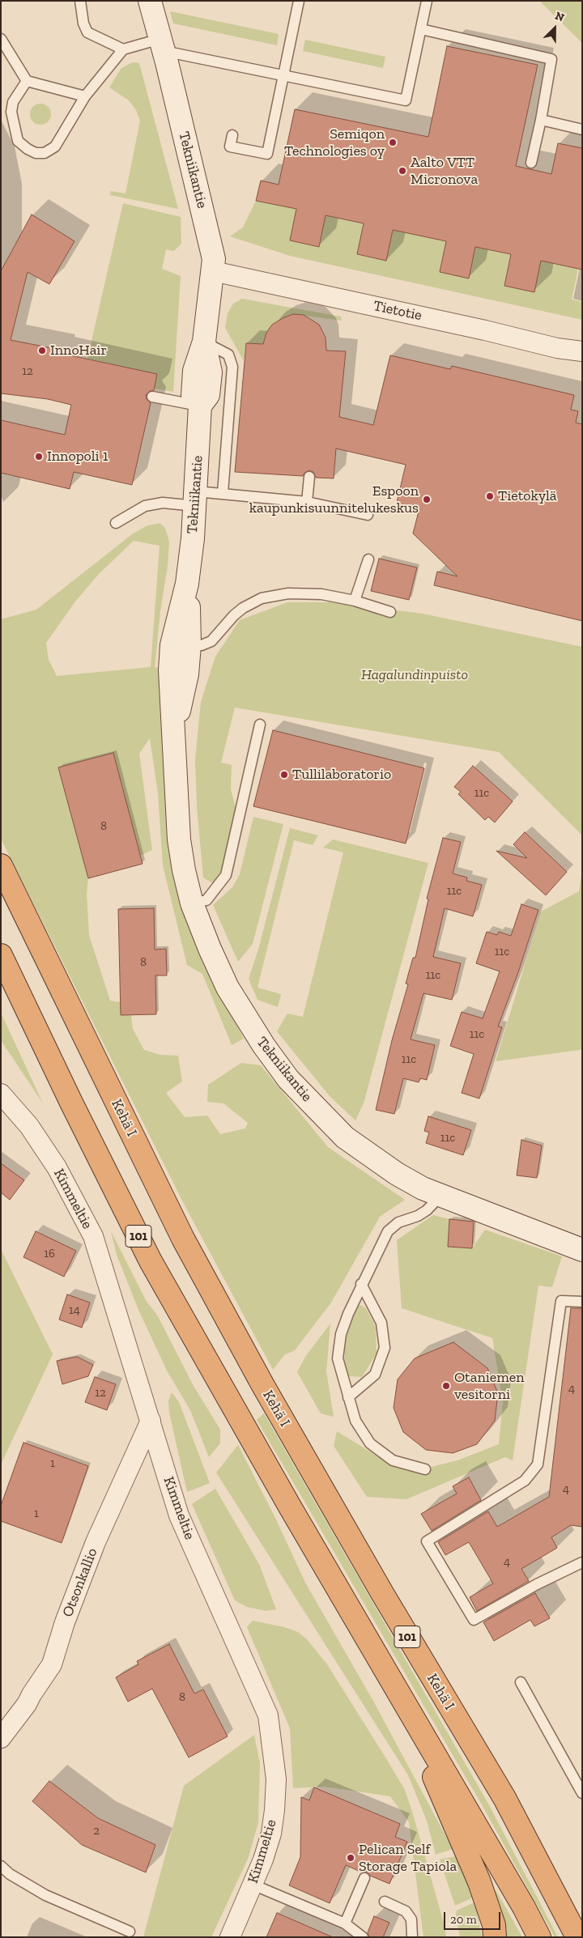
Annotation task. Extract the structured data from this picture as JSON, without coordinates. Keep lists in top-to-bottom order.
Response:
{
  "streets": {
    "highway": ["Kehä I", "101"],
    "main road": ["Tekniikantie"],
    "street": ["Tietotie", "Kimmeltie", "Otsonkallio"]
  },
  "crossings": [
    ["Tekniikantie", "Tietotie"],
    ["Kimmeltie", "Otsonkallio"]
  ],
  "parks": ["Hagalundinpuisto"],
  "places": [
    "Semiqon Technologies oy",
    "Aalto VTT Micronova",
    "InnoHair",
    "Innopoli 1",
    "Tietokylä",
    "Espoon kaupunkisuunnitelukeskus",
    "Tullilaboratorio",
    "Otaniemen vesitorni",
    "Pelican Self Storage Tapiola"
  ],
  "house_numbers": [
    "12",
    "11c",
    "8",
    "11c",
    "11c",
    "8",
    "11c",
    "11c",
    "11c",
    "11c",
    "16",
    "14",
    "4",
    "12",
    "1",
    "4",
    "1",
    "4",
    "8",
    "2"
  ],
  "scale_bar": "20 m",
  "north": "top right"
}
